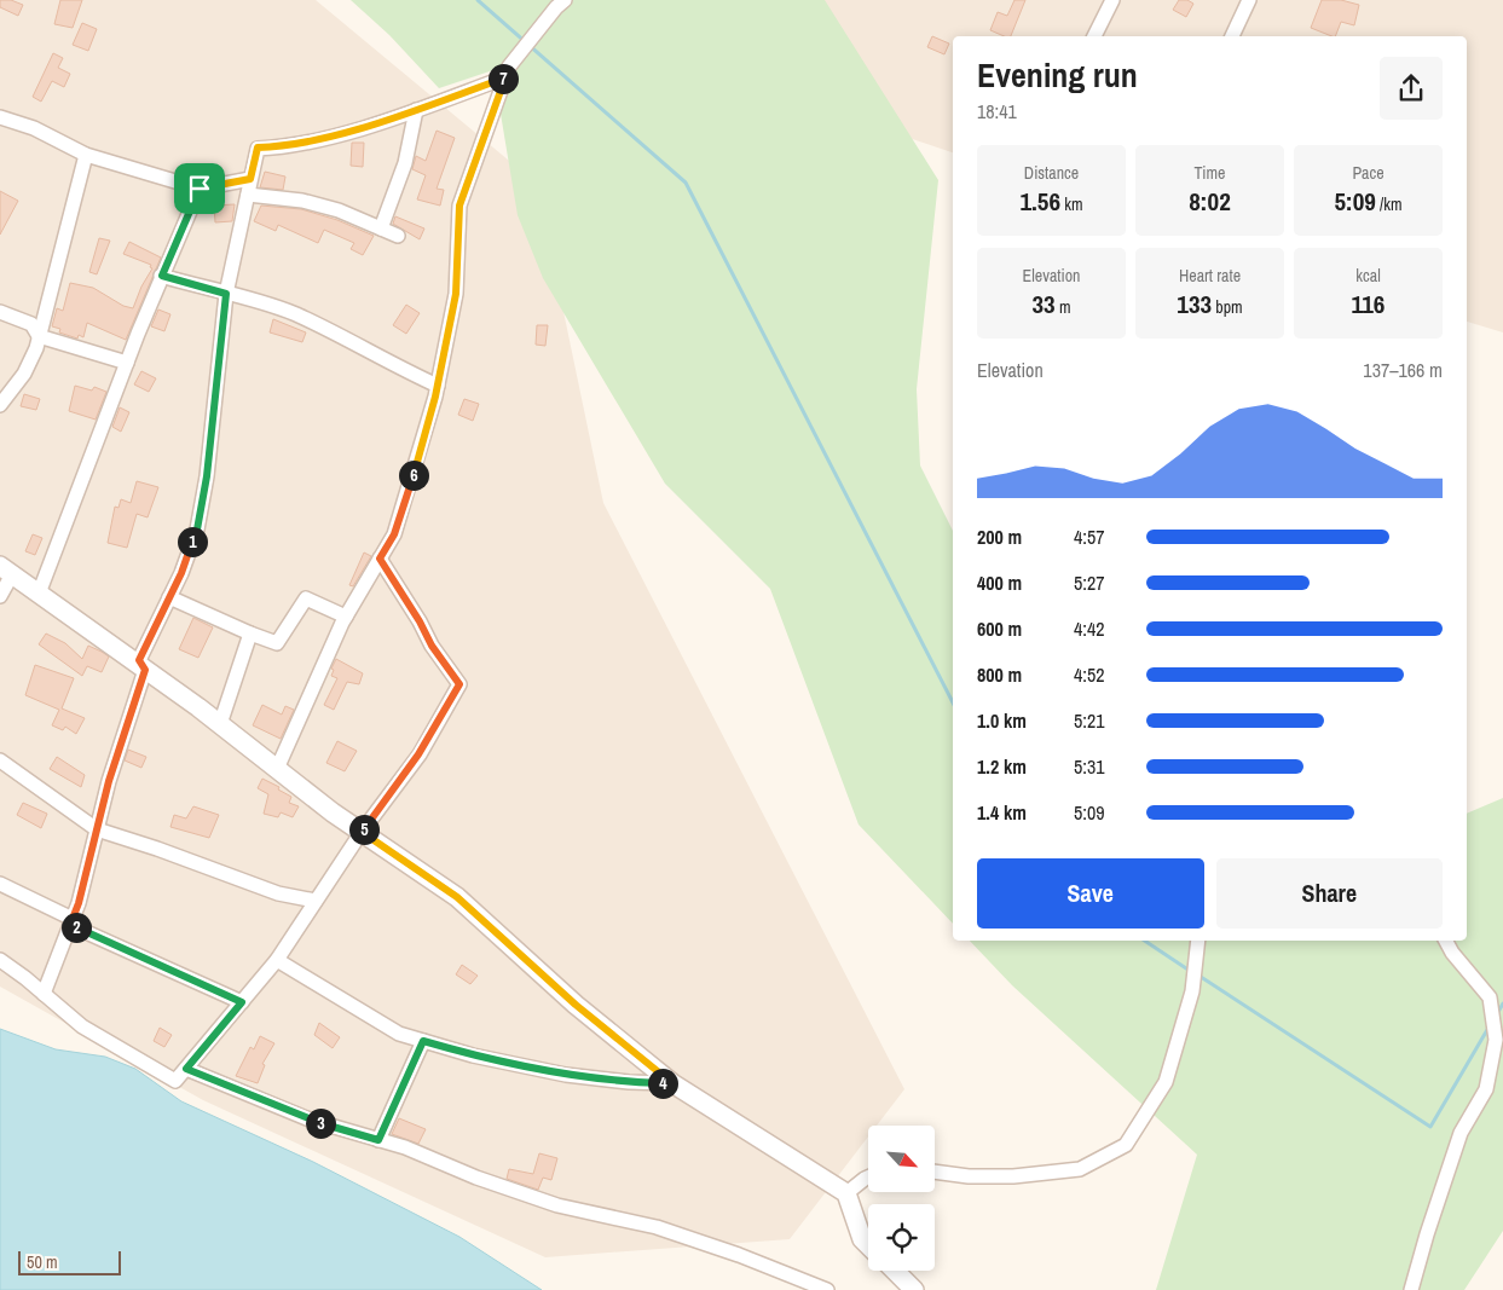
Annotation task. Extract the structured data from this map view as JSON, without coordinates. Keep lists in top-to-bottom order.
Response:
{
  "scale_bar": "50 m",
  "north": "bottom right",
  "page": {
    "heading": ["Evening run", "18:41"],
    "pins": [
      "7",
      "6",
      "1",
      "5",
      "2",
      "4",
      "3"
    ],
    "stats": [
      ["Distance", "1.56 km"],
      ["Time", "8:02"],
      ["Pace", "5:09 /km"],
      ["Elevation", "33 m"],
      ["Heart rate", "133 bpm"],
      ["kcal", "116"]
    ],
    "chart": ["Elevation", "137–166 m"],
    "list": [
      {
        "name": "200 m",
        "note": "4:57"
      },
      {
        "name": "400 m",
        "note": "5:27"
      },
      {
        "name": "600 m",
        "note": "4:42"
      },
      {
        "name": "800 m",
        "note": "4:52"
      },
      {
        "name": "1.0 km",
        "note": "5:21"
      },
      {
        "name": "1.2 km",
        "note": "5:31"
      },
      {
        "name": "1.4 km",
        "note": "5:09"
      }
    ],
    "buttons": ["Save", "Share"],
    "scale": "50 m"
  }
}
